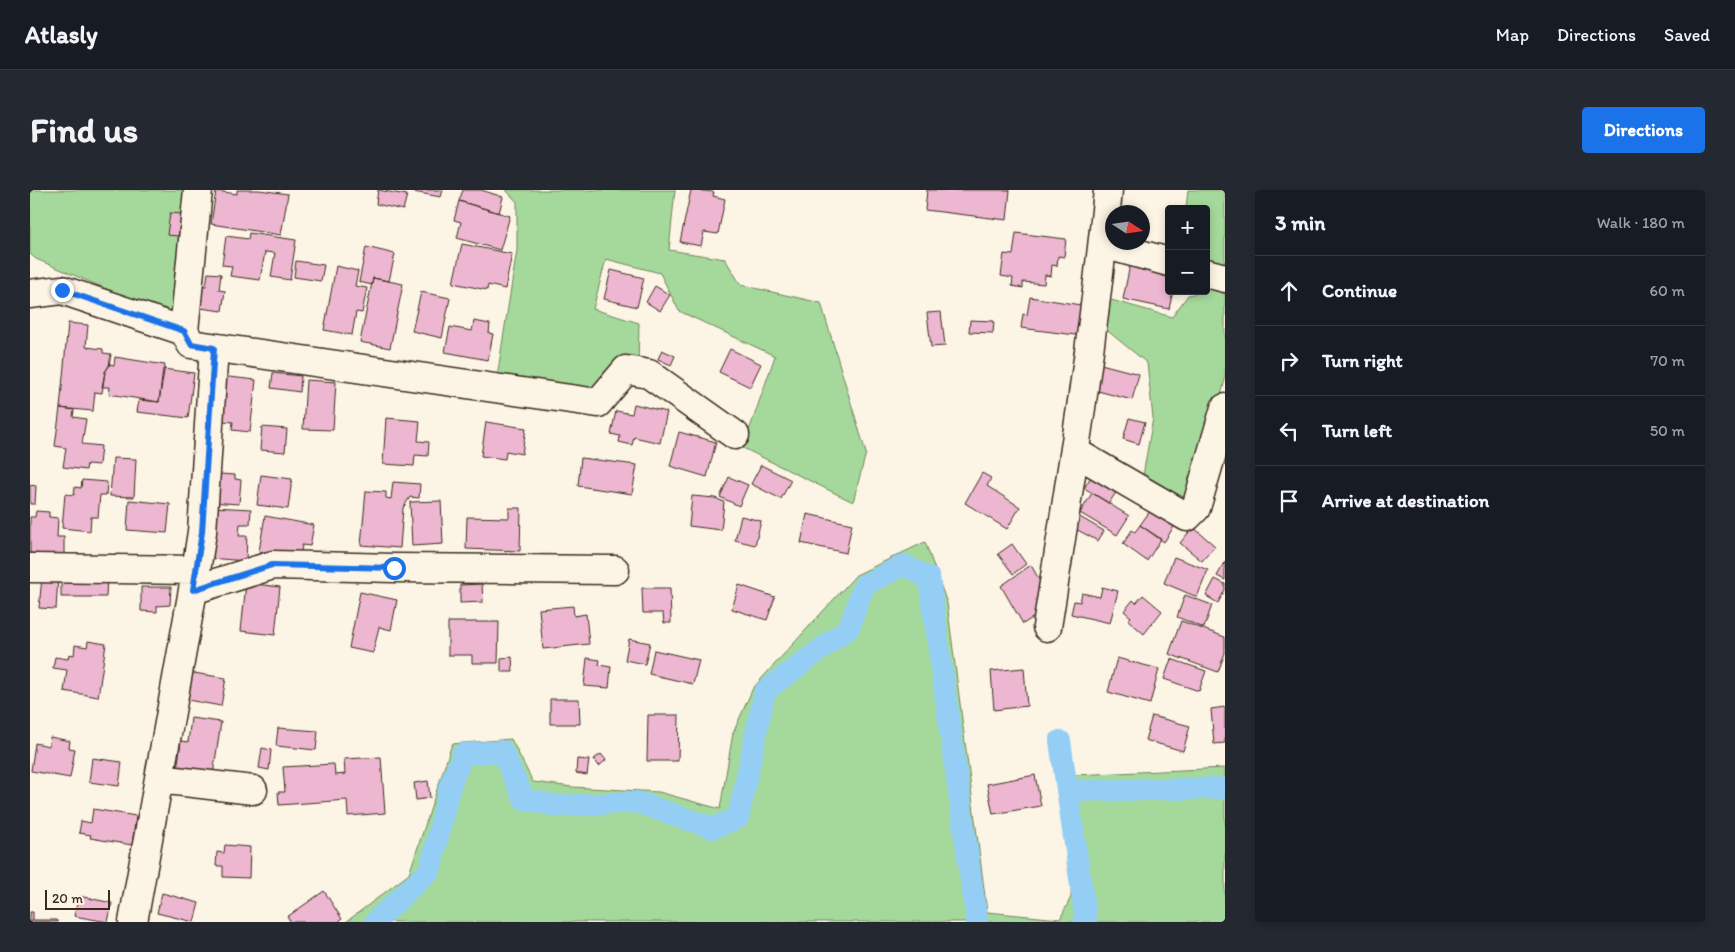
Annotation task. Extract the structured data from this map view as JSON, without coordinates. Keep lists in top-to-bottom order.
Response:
{
  "scale_bar": "20 m",
  "north": "right",
  "page": {
    "header": "Atlasly",
    "nav": ["Map", "Directions", "Saved"],
    "buttons": "Directions",
    "title": "Find us",
    "heading": ["3 min", "Walk · 180 m"],
    "map_buttons": ["+", "−"],
    "list": [
      ["Continue", "60 m"],
      ["Turn right", "70 m"],
      ["Turn left", "50 m"],
      "Arrive at destination"
    ],
    "scale": "20 m"
  }
}
